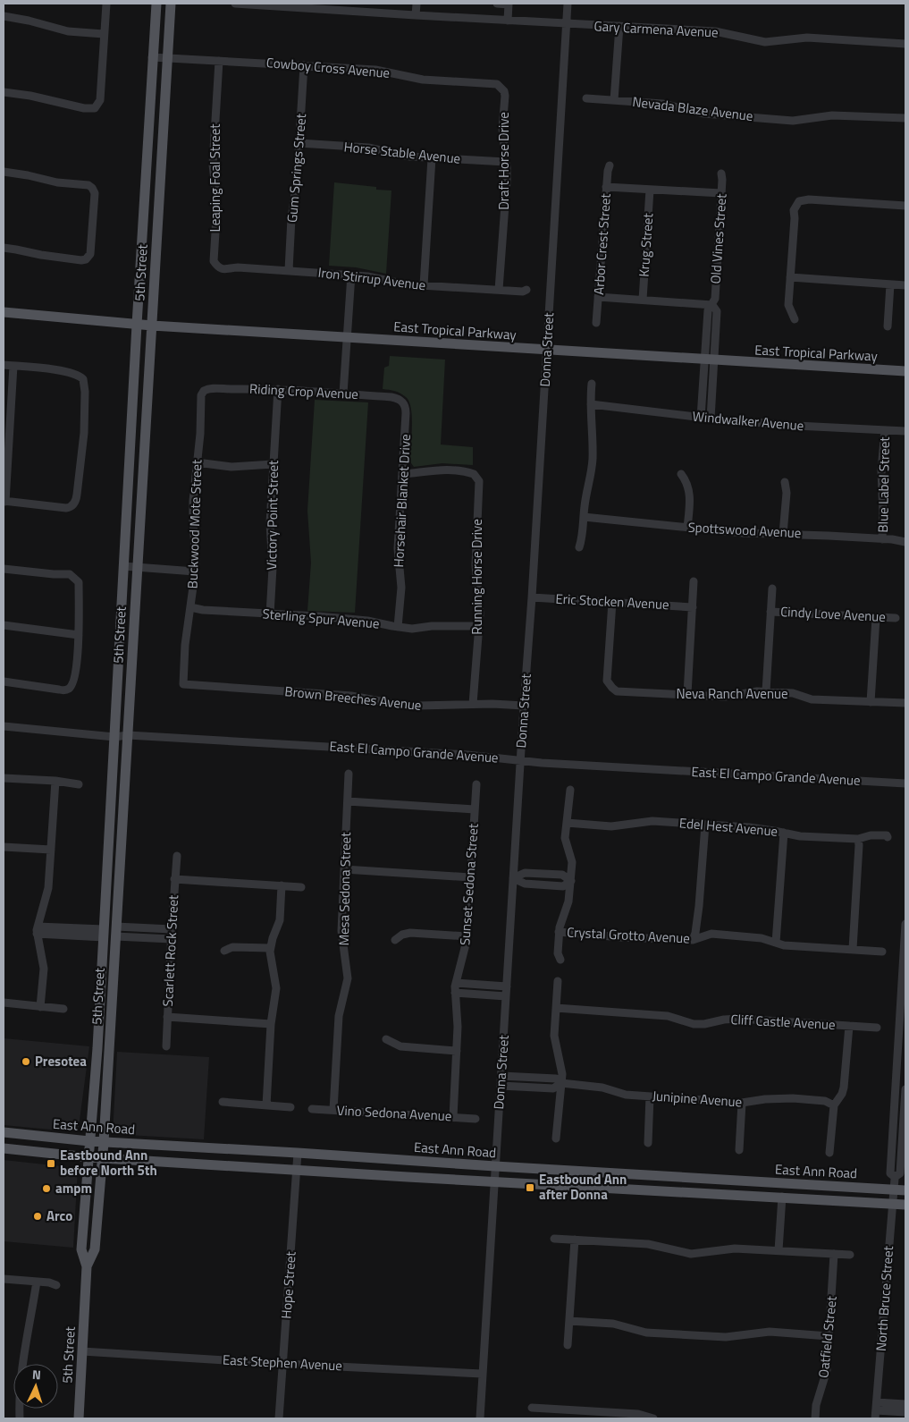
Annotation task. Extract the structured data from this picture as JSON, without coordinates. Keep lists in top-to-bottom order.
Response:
{
  "streets": {
    "main road": ["5th Street", "East Tropical Parkway", "East Ann Road"],
    "street": [
      "Gary Carmena Avenue",
      "Cowboy Cross Avenue",
      "Nevada Blaze Avenue",
      "Horse Stable Avenue",
      "Draft Horse Drive",
      "Gum Springs Street",
      "Leaping Foal Street",
      "Old Vines Street",
      "Arbor Crest Street",
      "Krug Street",
      "Iron Stirrup Avenue",
      "Donna Street",
      "Riding Crop Avenue",
      "Windwalker Avenue",
      "Blue Label Street",
      "Horsehair Blanket Drive",
      "Victory Point Street",
      "Buckwood Mote Street",
      "Spottswood Avenue",
      "Running Horse Drive",
      "Eric Stocken Avenue",
      "Cindy Love Avenue",
      "Sterling Spur Avenue",
      "Neva Ranch Avenue",
      "Brown Breeches Avenue",
      "East El Campo Grande Avenue",
      "Edel Hest Avenue",
      "Sunset Sedona Street",
      "Mesa Sedona Street",
      "Crystal Grotto Avenue",
      "Scarlett Rock Street",
      "Cliff Castle Avenue",
      "Junipine Avenue",
      "Vino Sedona Avenue",
      "Hope Street",
      "North Bruce Street",
      "Oatfield Street",
      "East Stephen Avenue"
    ]
  },
  "crossings": [
    ["Gary Carmena Avenue", "Donna Street"],
    ["Cowboy Cross Avenue", "Draft Horse Drive"],
    ["Cowboy Cross Avenue", "Gum Springs Street"],
    ["Cowboy Cross Avenue", "Leaping Foal Street"],
    ["Cowboy Cross Avenue", "5th Street"],
    ["Horse Stable Avenue", "Draft Horse Drive"],
    ["Horse Stable Avenue", "Gum Springs Street"],
    ["Draft Horse Drive", "Iron Stirrup Avenue"],
    ["Gum Springs Street", "Iron Stirrup Avenue"],
    ["Leaping Foal Street", "Iron Stirrup Avenue"],
    ["Old Vines Street", "East Tropical Parkway"],
    ["Old Vines Street", "Windwalker Avenue"],
    ["5th Street", "East Tropical Parkway"],
    ["5th Street", "East El Campo Grande Avenue"],
    ["5th Street", "East Ann Road"],
    ["5th Street", "East Stephen Avenue"],
    ["East Tropical Parkway", "Donna Street"],
    ["Donna Street", "Eric Stocken Avenue"],
    ["Donna Street", "Brown Breeches Avenue"],
    ["Donna Street", "East El Campo Grande Avenue"],
    ["Donna Street", "Junipine Avenue"],
    ["Donna Street", "East Ann Road"],
    ["Donna Street", "East Stephen Avenue"],
    ["Riding Crop Avenue", "Horsehair Blanket Drive"],
    ["Riding Crop Avenue", "Victory Point Street"],
    ["Riding Crop Avenue", "Buckwood Mote Street"],
    ["Windwalker Avenue", "Blue Label Street"],
    ["Blue Label Street", "Spottswood Avenue"],
    ["Horsehair Blanket Drive", "Running Horse Drive"],
    ["Horsehair Blanket Drive", "Sterling Spur Avenue"],
    ["Victory Point Street", "Sterling Spur Avenue"],
    ["Buckwood Mote Street", "Sterling Spur Avenue"],
    ["Buckwood Mote Street", "Brown Breeches Avenue"],
    ["Running Horse Drive", "Sterling Spur Avenue"],
    ["Running Horse Drive", "Brown Breeches Avenue"],
    ["Eric Stocken Avenue", "Neva Ranch Avenue"],
    ["Sunset Sedona Street", "Vino Sedona Avenue"],
    ["Mesa Sedona Street", "Vino Sedona Avenue"],
    ["East Ann Road", "Hope Street"],
    ["East Ann Road", "North Bruce Street"],
    ["Hope Street", "East Stephen Avenue"]
  ],
  "places": {
    "other": ["Presotea", "ampm", "Arco"],
    "transit": ["Eastbound Ann before North 5th", "Eastbound Ann after Donna"]
  },
  "north": "top"
}
